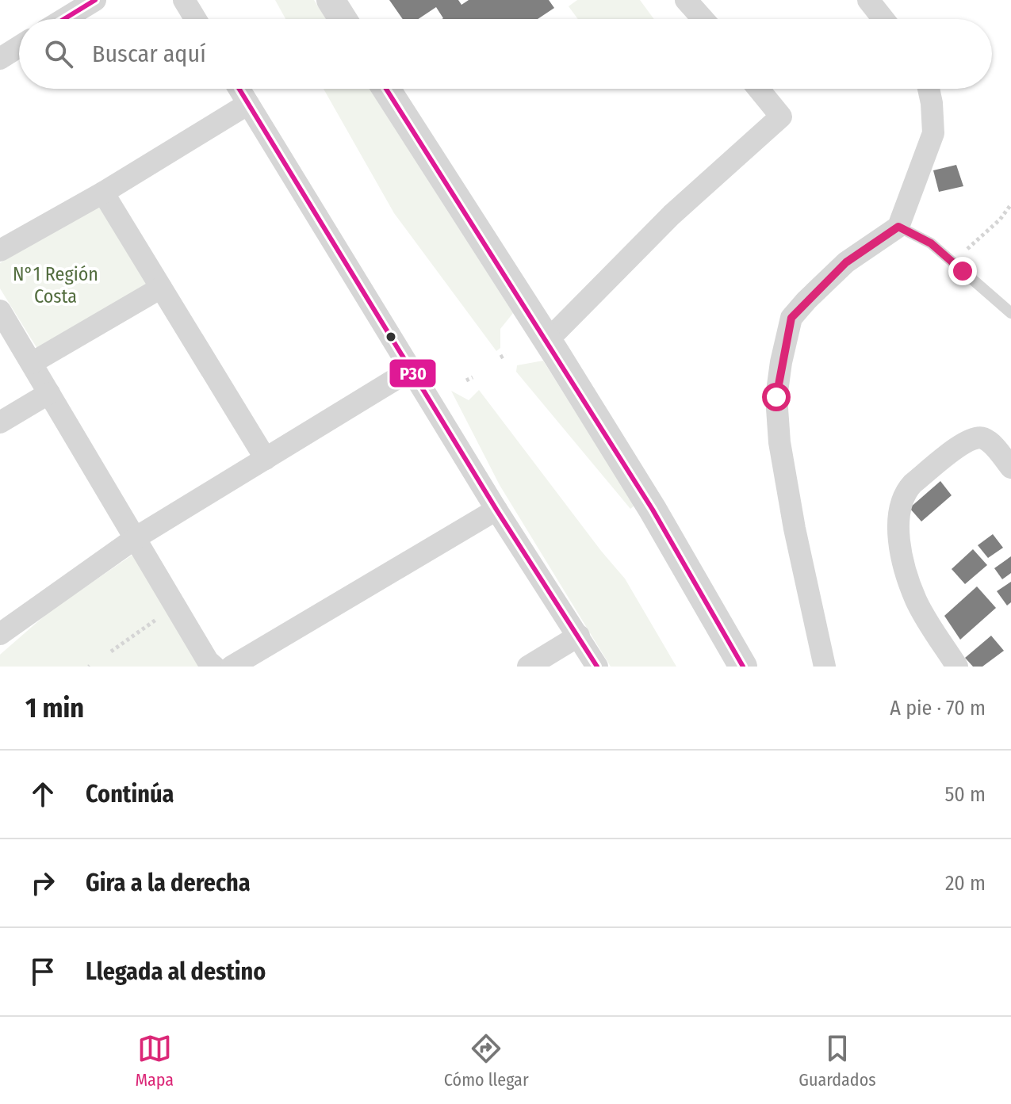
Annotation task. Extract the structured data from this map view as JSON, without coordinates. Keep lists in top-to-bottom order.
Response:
{
  "parks": ["N°1 Región Costa"],
  "lines": ["transit line P30"],
  "page": {
    "search": "Buscar aquí",
    "heading": ["1 min", "A pie · 70 m"],
    "list": [
      ["Continúa", "50 m"],
      ["Gira a la derecha", "20 m"],
      "Llegada al destino"
    ],
    "nav": ["Mapa", "Cómo llegar", "Guardados"]
  }
}
